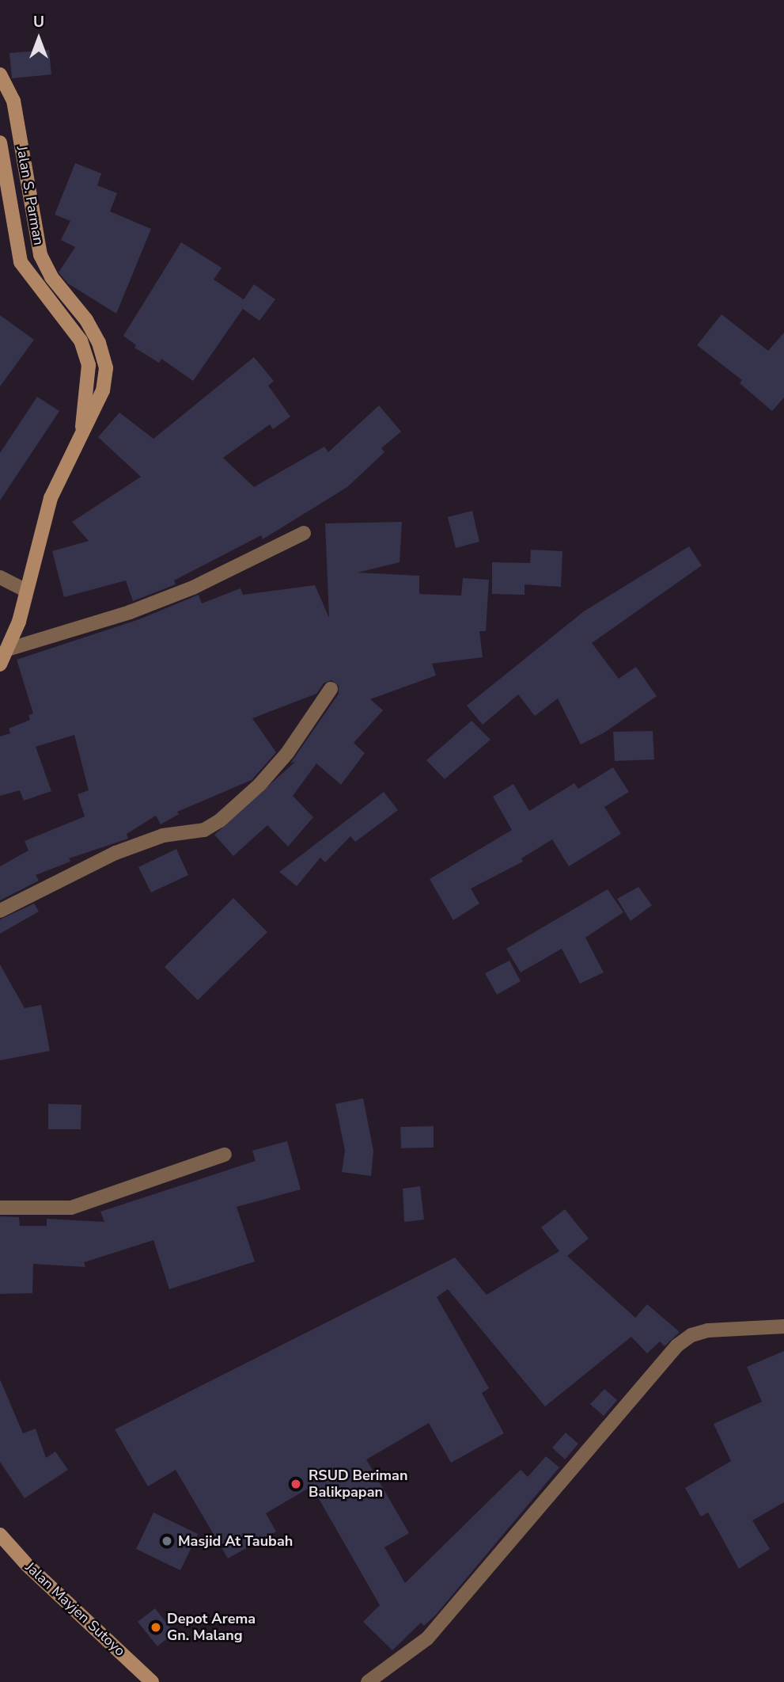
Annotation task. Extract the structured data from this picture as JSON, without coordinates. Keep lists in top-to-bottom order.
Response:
{
  "streets": {
    "main road": ["Jalan S. Parman", "Jalan Mayjen Sutoyo"]
  },
  "places": ["RSUD Beriman Balikpapan", "Masjid At Taubah", "Depot Arema Gn. Malang"],
  "north": "top"
}
